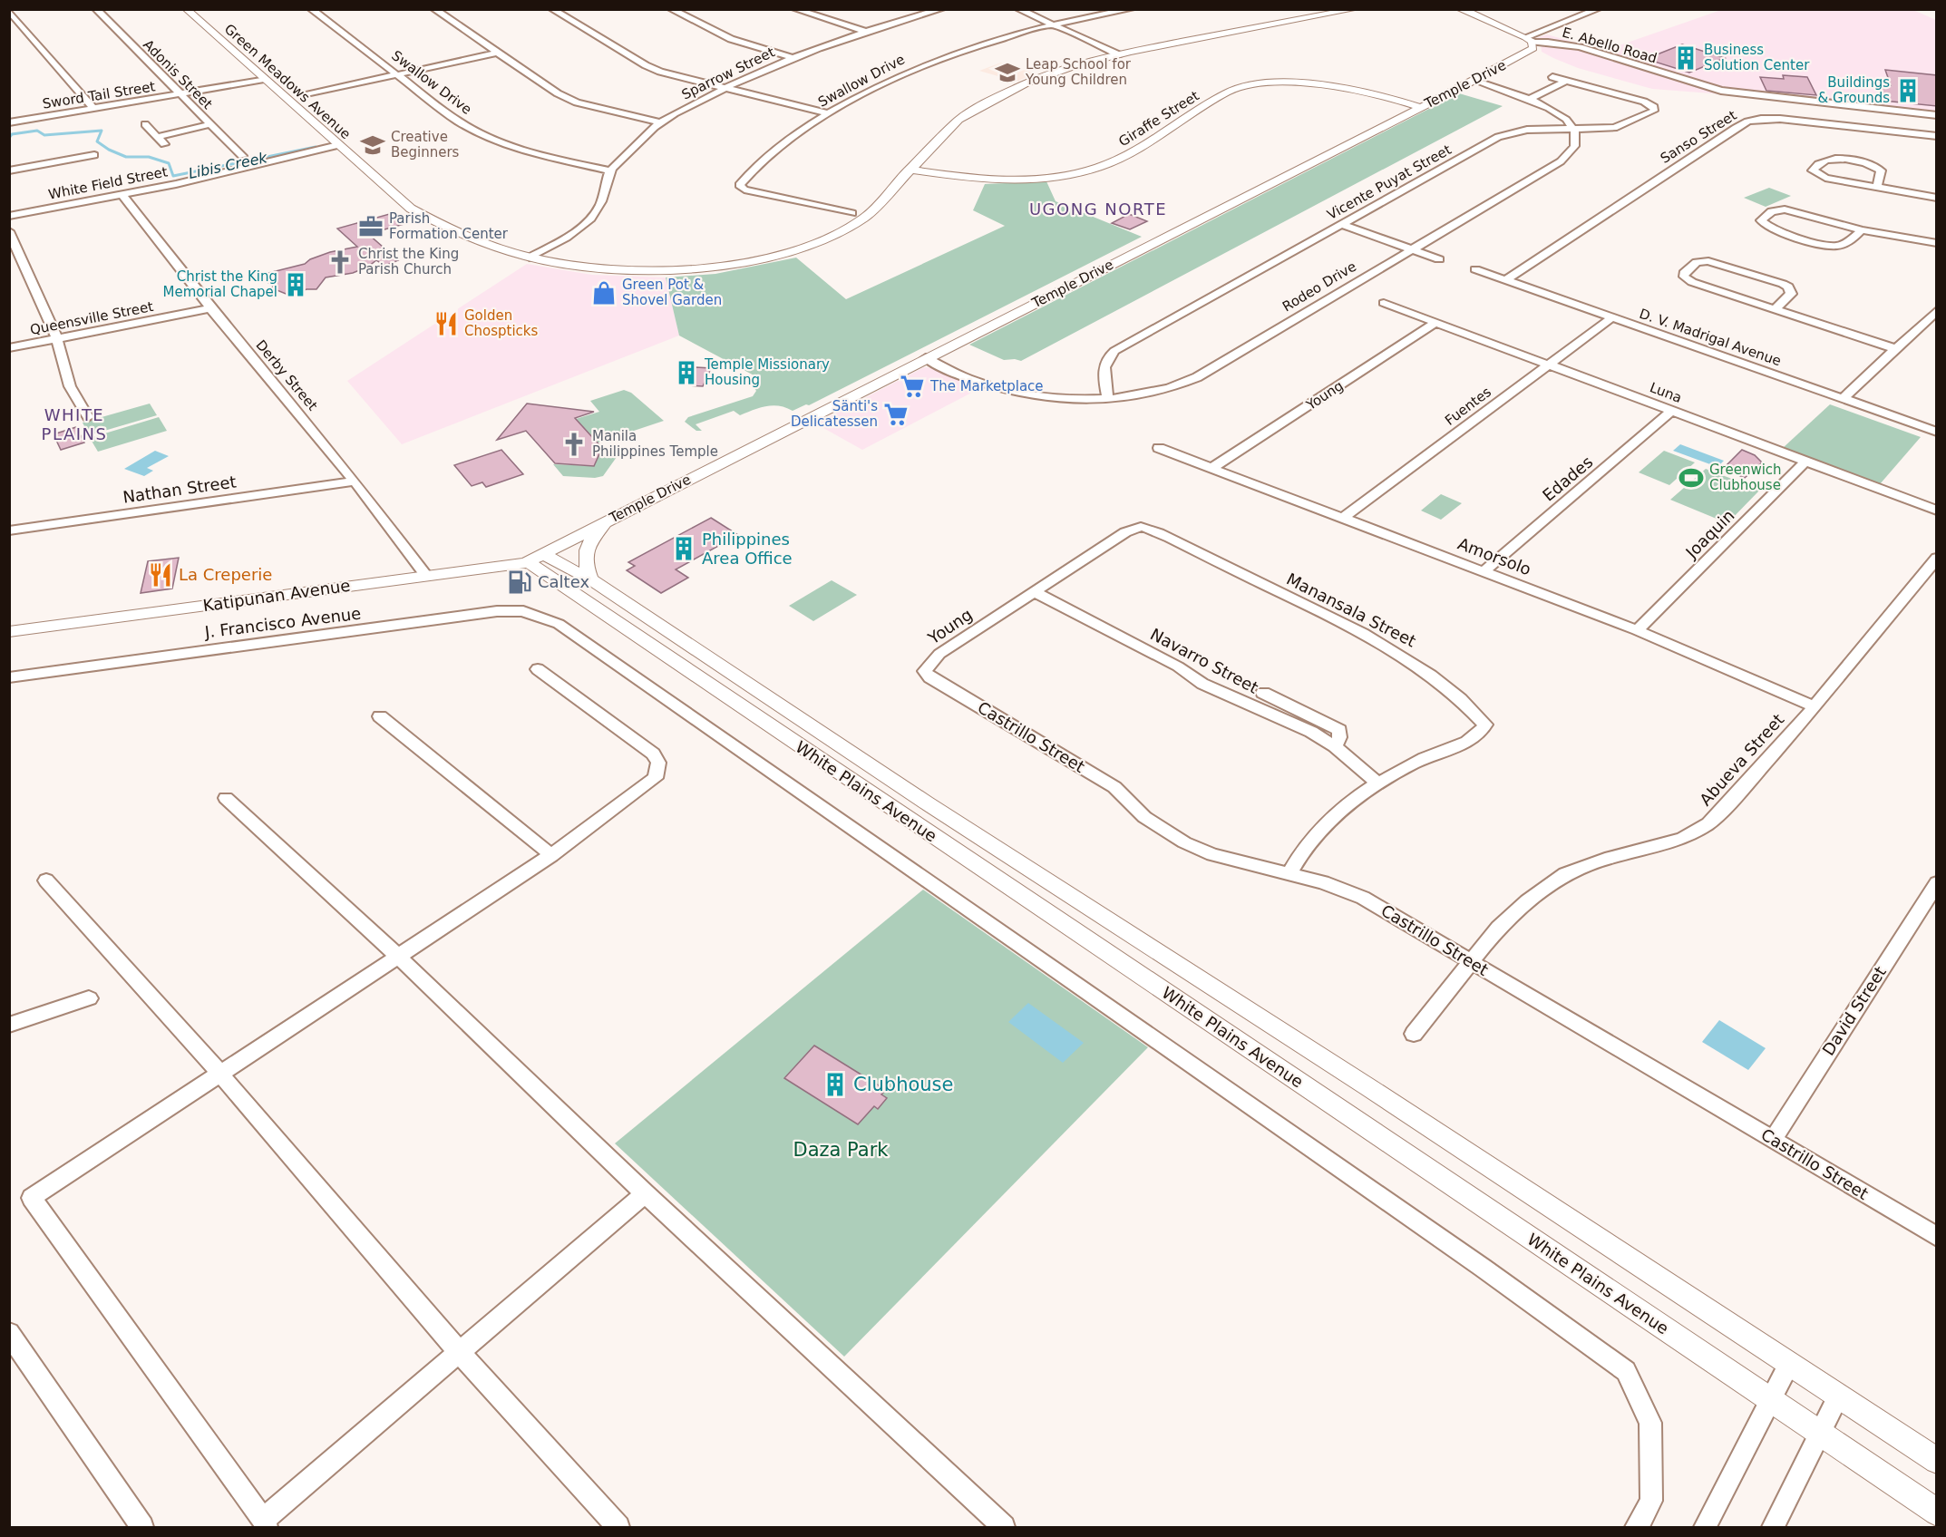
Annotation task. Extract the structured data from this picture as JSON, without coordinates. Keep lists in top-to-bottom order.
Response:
{
  "streets": {
    "street": [
      "E. Abello Road",
      "Sparrow Street",
      "Adonis Street",
      "Swallow Drive",
      "Green Meadows Avenue",
      "Temple Drive",
      "Sword Tail Street",
      "Giraffe Street",
      "Sanso Street",
      "Vicente Puyat Street",
      "White Field Street",
      "Rodeo Drive",
      "Queensville Street",
      "D. V. Madrigal Avenue",
      "Derby Street",
      "Luna",
      "Young",
      "Fuentes",
      "Edades",
      "Nathan Street",
      "Joaquin",
      "Amorsolo",
      "Katipunan Avenue",
      "Manansala Street",
      "J. Francisco Avenue",
      "Navarro Street",
      "Castrillo Street",
      "Abueva Street",
      "White Plains Avenue",
      "David Street"
    ]
  },
  "crossings": [
    ["E. Abello Road", "Temple Drive"],
    ["Sparrow Street", "Swallow Drive"],
    ["Adonis Street", "Sword Tail Street"],
    ["Green Meadows Avenue", "Sword Tail Street"],
    ["Green Meadows Avenue", "Giraffe Street"],
    ["Green Meadows Avenue", "White Field Street"],
    ["Temple Drive", "Giraffe Street"],
    ["Temple Drive", "Rodeo Drive"],
    ["Temple Drive", "Katipunan Avenue"],
    ["Temple Drive", "White Plains Avenue"],
    ["Sanso Street", "D. V. Madrigal Avenue"],
    ["Vicente Puyat Street", "Rodeo Drive"],
    ["White Field Street", "Derby Street"],
    ["Queensville Street", "Derby Street"],
    ["D. V. Madrigal Avenue", "Fuentes"],
    ["Derby Street", "Nathan Street"],
    ["Derby Street", "Katipunan Avenue"],
    ["Luna", "Young"],
    ["Luna", "Fuentes"],
    ["Luna", "Edades"],
    ["Luna", "Joaquin"],
    ["Young", "Amorsolo"],
    ["Young", "Manansala Street"],
    ["Young", "Navarro Street"],
    ["Young", "Castrillo Street"],
    ["Fuentes", "Amorsolo"],
    ["Edades", "Amorsolo"],
    ["Joaquin", "Amorsolo"],
    ["Amorsolo", "Abueva Street"],
    ["Katipunan Avenue", "White Plains Avenue"],
    ["Manansala Street", "Navarro Street"],
    ["Manansala Street", "Castrillo Street"],
    ["Castrillo Street", "Abueva Street"],
    ["Castrillo Street", "David Street"]
  ],
  "districts": ["UGONG NORTE", "WHITE PLAINS"],
  "water": ["Libis Creek"],
  "parks": ["Daza Park"],
  "places": {
    "building": [
      "Business Solution Center",
      "Buildings & Grounds",
      "Christ the King Memorial Chapel",
      "Temple Missionary Housing",
      "Philippines Area Office",
      "Clubhouse"
    ],
    "school or university": ["Leap School for Young Children", "Creative Beginners"],
    "office": ["Parish Formation Center"],
    "church": ["Christ the King Parish Church", "Manila Philippines Temple"],
    "shop": ["Green Pot & Shovel Garden"],
    "restaurant": ["Golden Chospticks", "La Creperie"],
    "supermarket": ["The Marketplace", "Sänti's Delicatessen"],
    "sports": ["Greenwich Clubhouse"],
    "fuel station": ["Caltex"]
  }
}
